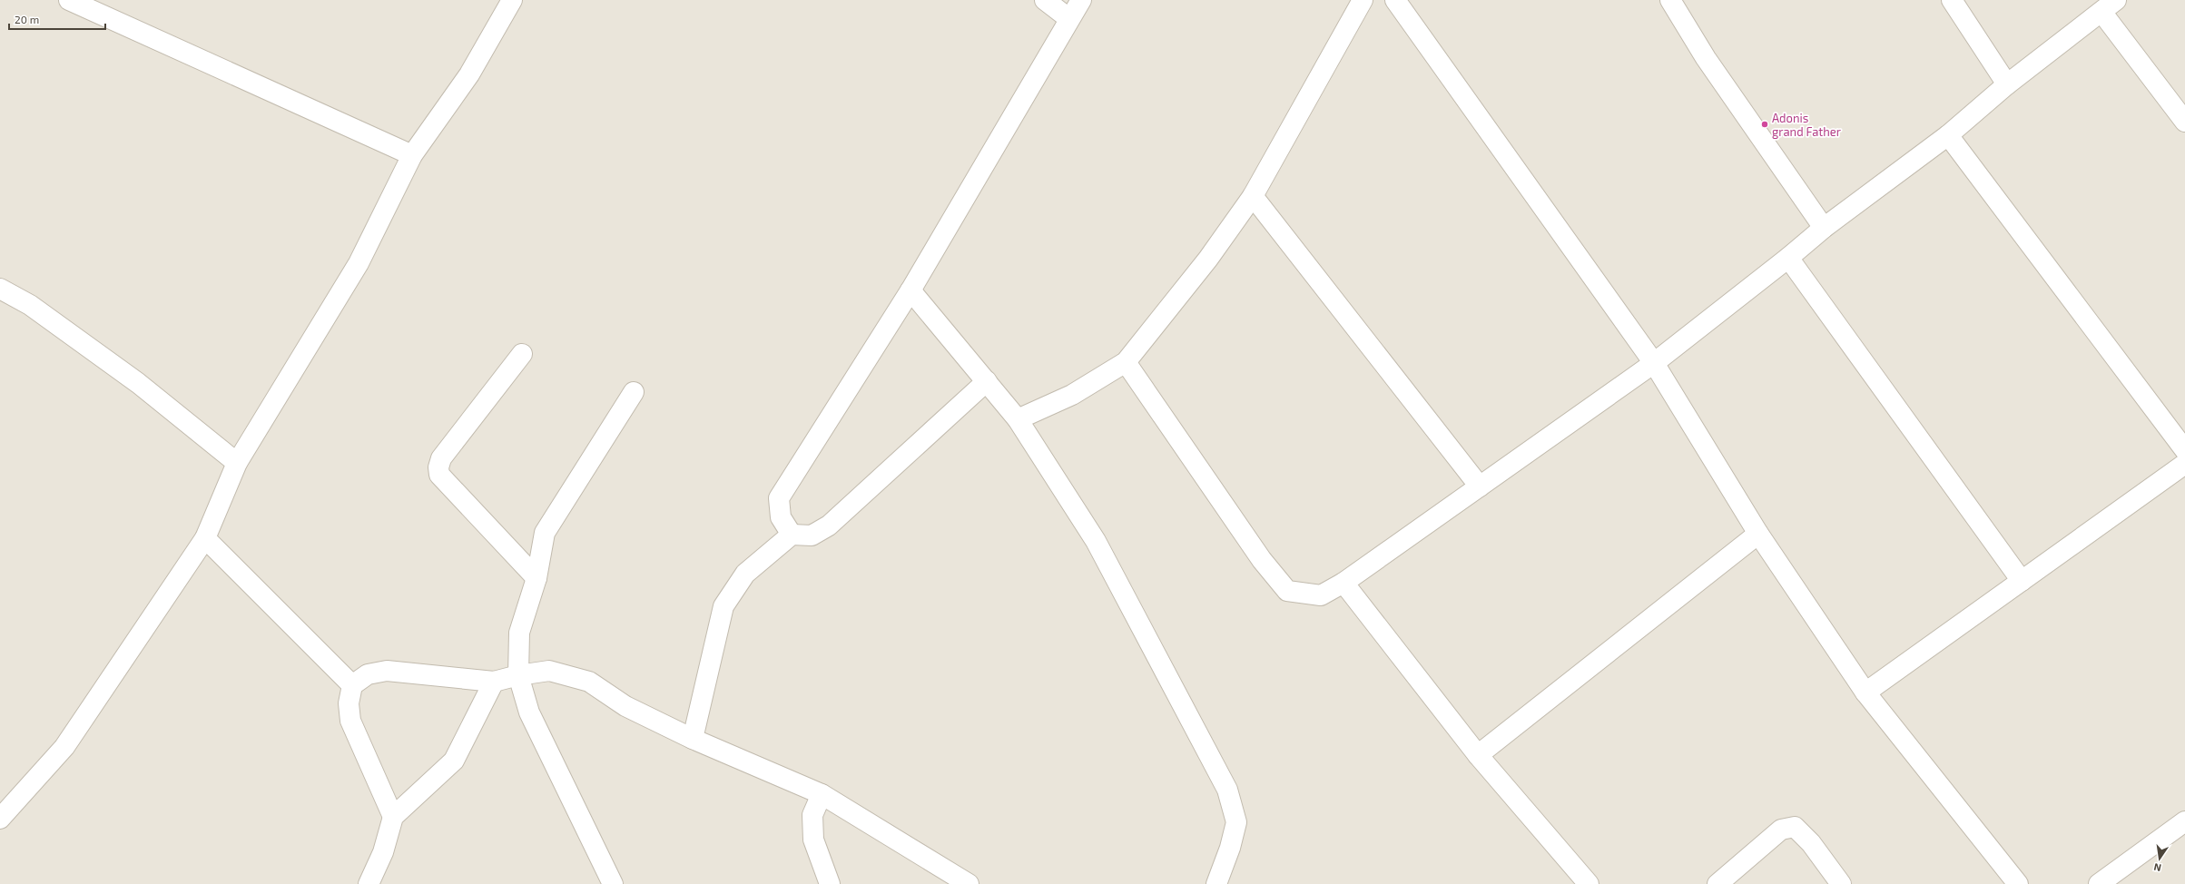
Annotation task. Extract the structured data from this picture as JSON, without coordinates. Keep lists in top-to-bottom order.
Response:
{
  "places": ["Adonis grand Father"],
  "scale_bar": "20 m",
  "north": "bottom"
}
